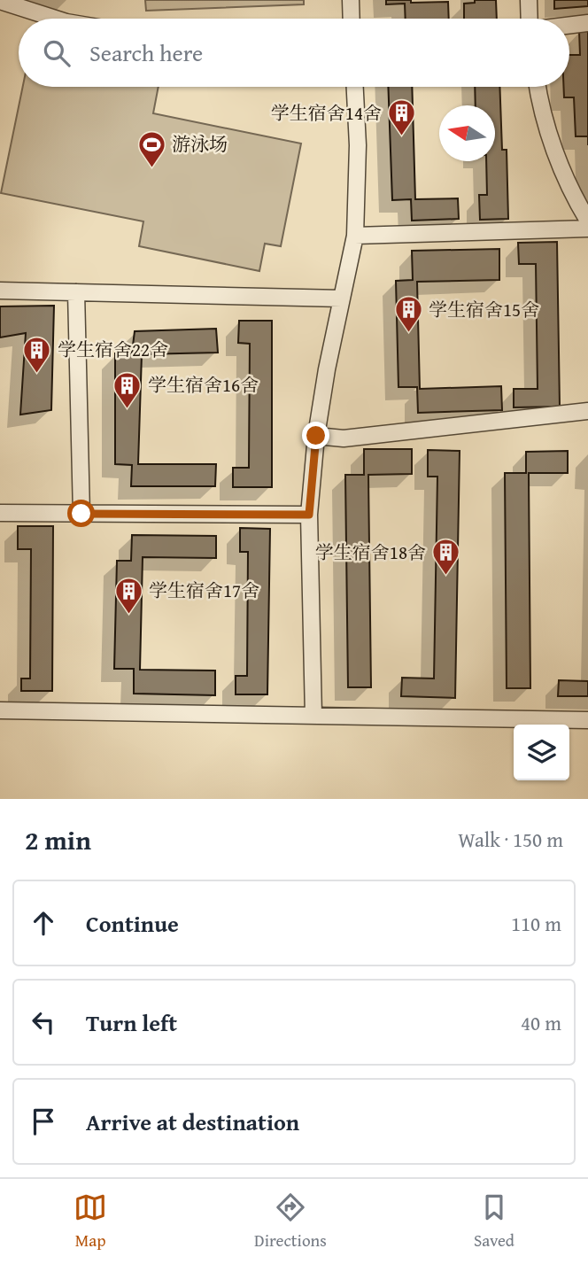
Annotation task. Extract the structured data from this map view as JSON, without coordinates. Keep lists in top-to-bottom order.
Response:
{
  "places": {
    "building": [
      "学生宿舍14舍",
      "学生宿舍15舍",
      "学生宿舍22舍",
      "学生宿舍16舍",
      "学生宿舍18舍",
      "学生宿舍17舍"
    ],
    "sports": ["游泳场"]
  },
  "north": "left",
  "page": {
    "search": "Search here",
    "heading": ["2 min", "Walk · 150 m"],
    "list": [
      ["Continue", "110 m"],
      ["Turn left", "40 m"],
      "Arrive at destination"
    ],
    "nav": ["Map", "Directions", "Saved"]
  }
}
